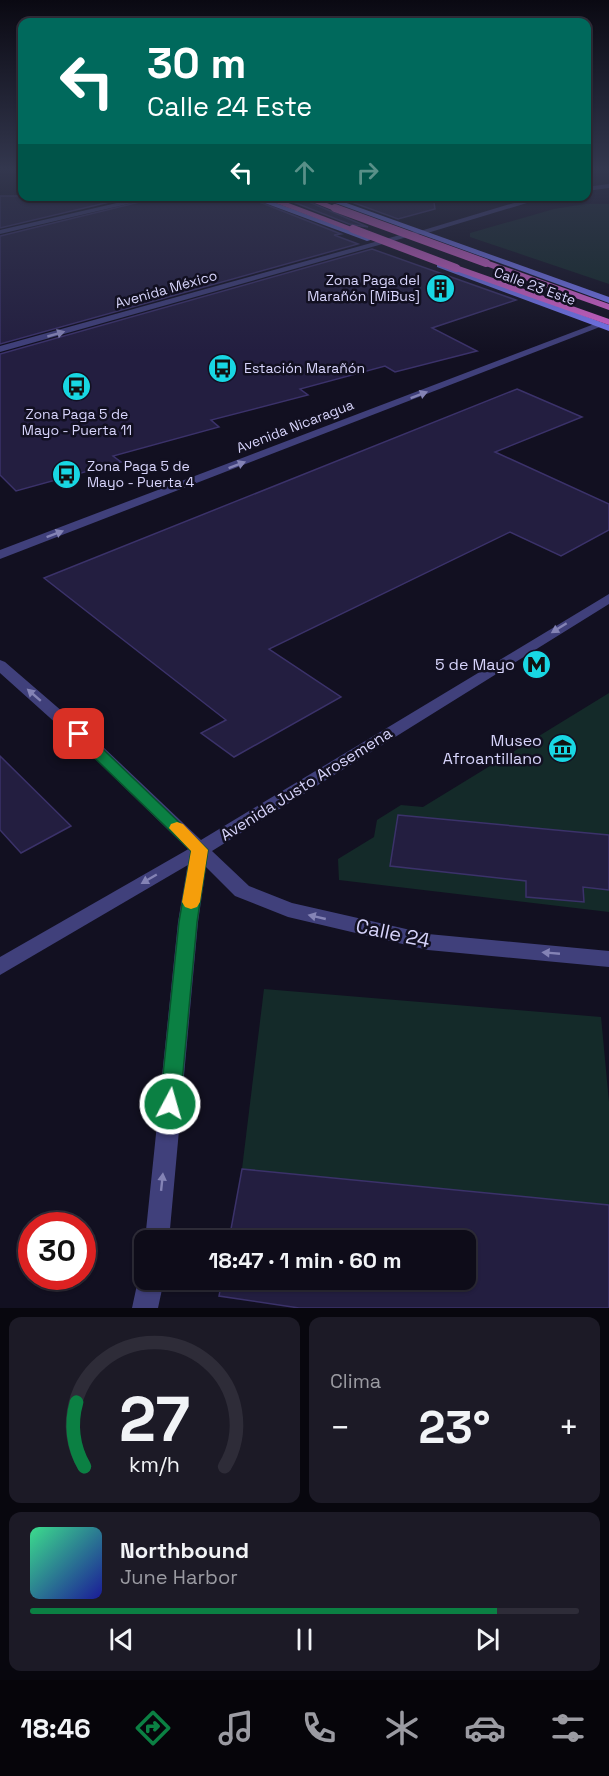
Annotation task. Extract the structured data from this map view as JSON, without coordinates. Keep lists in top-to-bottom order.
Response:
{
  "streets": {
    "main road": ["Calle 23 Este"],
    "street": [
      "Avenida México",
      "Avenida Nicaragua",
      "Avenida Justo Arosemena",
      "Calle 24"
    ]
  },
  "crossings": [
    ["Calle 23 Este", "Avenida México"],
    ["Calle 23 Este", "Avenida Nicaragua"],
    ["Avenida Justo Arosemena", "Calle 24"]
  ],
  "one_way": [
    "Avenida México",
    "Avenida Nicaragua",
    "Avenida Justo Arosemena",
    "Calle 24"
  ],
  "places": {
    "building": ["Zona Paga del Marañón [MiBus]"],
    "bus stop": ["Estación Marañón", "Zona Paga 5 de Mayo - Puerta 11", "Zona Paga 5 de Mayo - Puerta 4"],
    "metro station": ["5 de Mayo"],
    "museum": ["Museo Afroantillano"]
  },
  "page": {
    "turn": ["30 m", "Calle 24 Este"],
    "limit": "30",
    "trip": "18:47 · 1 min · 60 m",
    "tile": "Clima",
    "heat": ["−", "23°", "+"],
    "song": ["Northbound", "June Harbor"],
    "tabs": "18:46",
    "gauge": ["27", "km/h"]
  }
}
